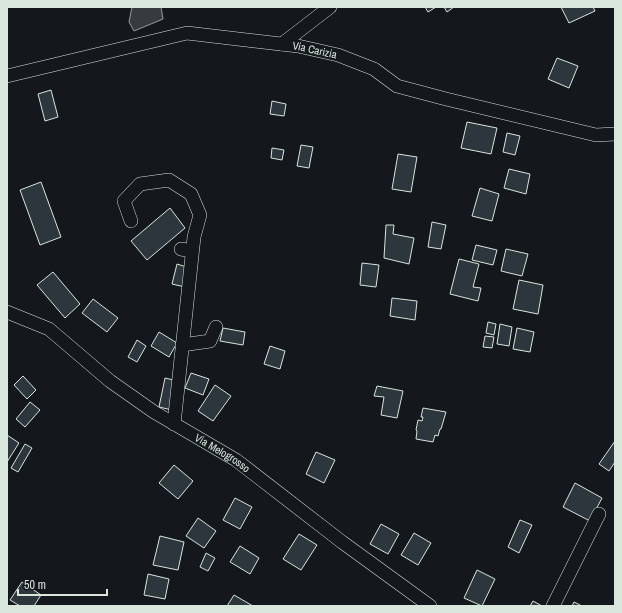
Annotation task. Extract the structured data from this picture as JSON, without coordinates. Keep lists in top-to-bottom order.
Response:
{
  "streets": {
    "street": ["Via Carizia", "Via Melogrosso"]
  },
  "scale_bar": "50 m"
}
